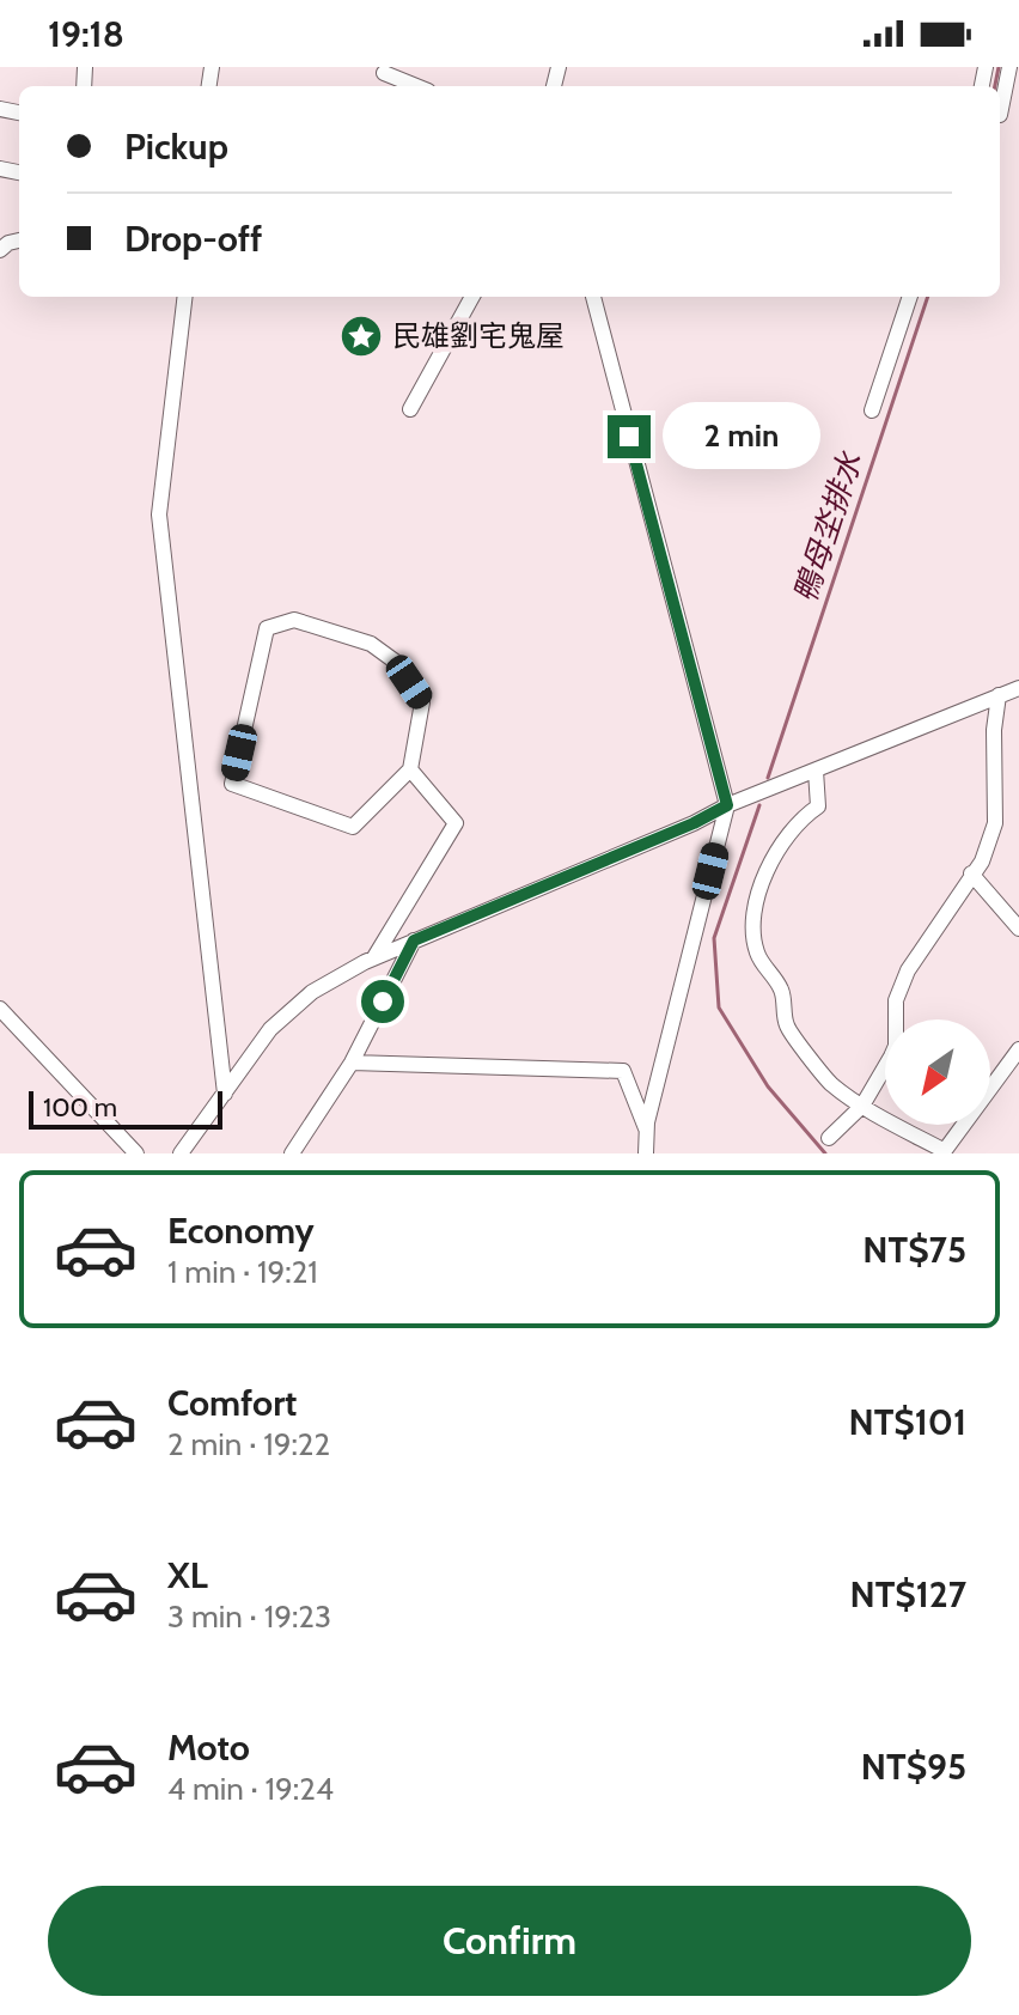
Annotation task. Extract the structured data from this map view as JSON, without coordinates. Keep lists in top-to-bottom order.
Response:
{
  "water": ["鴨母坔排水"],
  "places": {
    "place": ["民雄劉宅鬼屋"]
  },
  "scale_bar": "100 m",
  "north": "bottom left",
  "page": {
    "status": "19:18",
    "banner": ["Pickup", "Drop-off"],
    "bubble": "2 min",
    "scale": "100 m",
    "list": [
      {
        "name": "Economy",
        "note": "1 min · 19:21",
        "value": "NT$75"
      },
      {
        "name": "Comfort",
        "note": "2 min · 19:22",
        "value": "NT$101"
      },
      {
        "name": "XL",
        "note": "3 min · 19:23",
        "value": "NT$127"
      },
      {
        "name": "Moto",
        "note": "4 min · 19:24",
        "value": "NT$95"
      }
    ],
    "buttons": "Confirm"
  }
}
